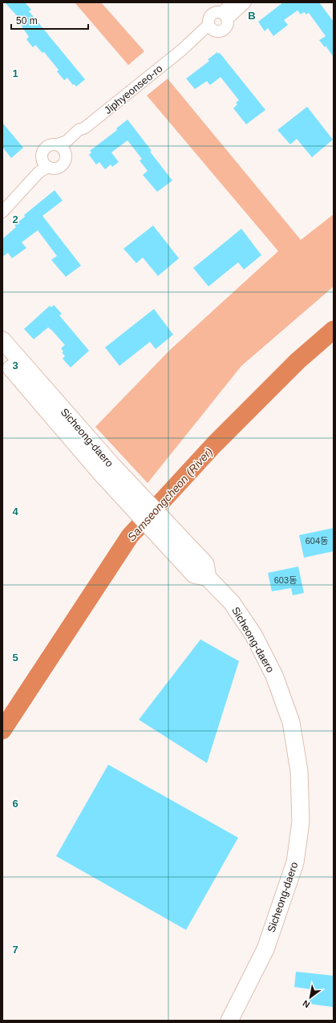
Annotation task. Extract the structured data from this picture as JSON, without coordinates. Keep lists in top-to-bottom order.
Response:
{
  "streets": {
    "street": ["Jiphyeonseo-ro", "Sicheong-daero"]
  },
  "water": ["Samseongcheon (River)"],
  "house_numbers": ["604동", "603동"],
  "scale_bar": "50 m",
  "north": "bottom left",
  "grid": {
    "columns": ["B"],
    "rows": [
      "1",
      "2",
      "3",
      "4",
      "5",
      "6",
      "7"
    ]
  }
}
